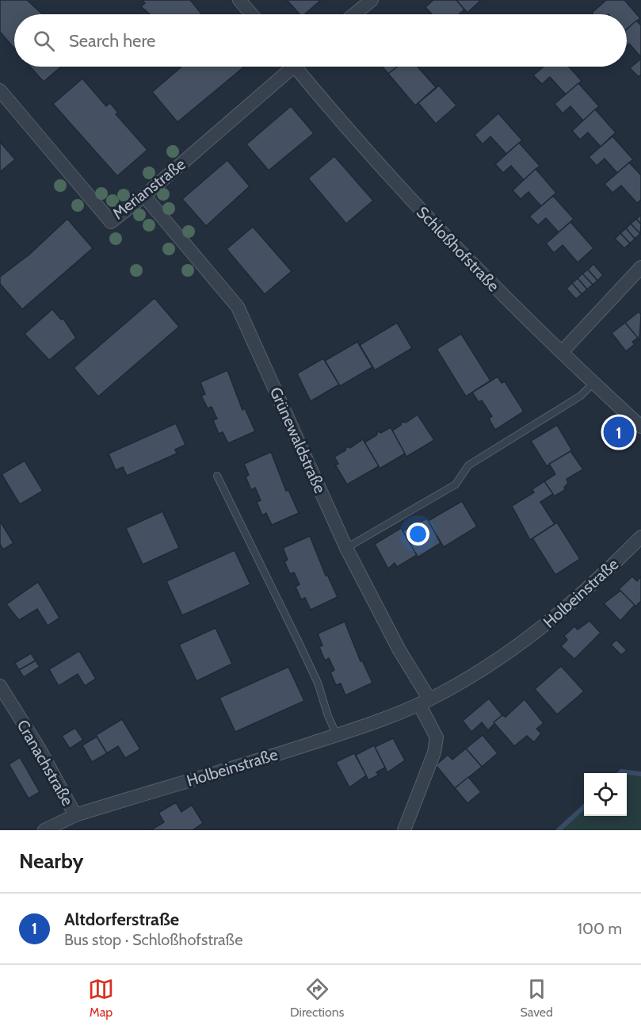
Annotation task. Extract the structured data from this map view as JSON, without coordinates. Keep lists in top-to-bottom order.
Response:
{
  "streets": {
    "street": [
      "Merianstraße",
      "Schloßhofstraße",
      "Grünewaldstraße",
      "Holbeinstraße",
      "Cranachstraße"
    ]
  },
  "crossings": [
    ["Merianstraße", "Grünewaldstraße"],
    ["Grünewaldstraße", "Holbeinstraße"],
    ["Holbeinstraße", "Cranachstraße"]
  ],
  "page": {
    "search": "Search here",
    "pins": "1",
    "heading": "Nearby",
    "list": [
      {
        "mark": "1",
        "name": "Altdorferstraße",
        "note": "Bus stop · Schloßhofstraße",
        "value": "100 m"
      }
    ],
    "nav": ["Map", "Directions", "Saved"]
  }
}
